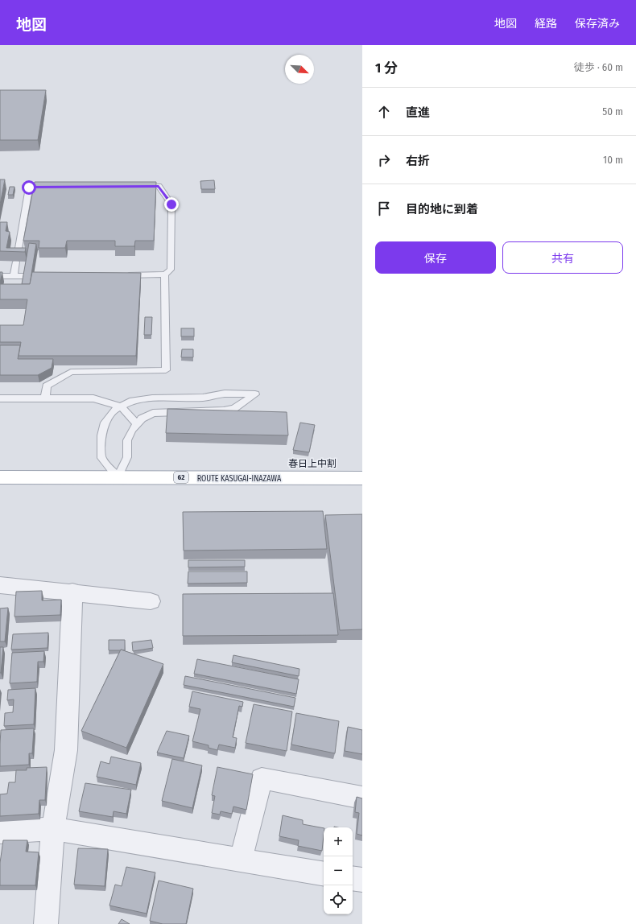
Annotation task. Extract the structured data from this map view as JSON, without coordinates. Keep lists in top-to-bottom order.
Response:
{
  "streets": {
    "main road": ["62", "ROUTE KASUGAI-INAZAWA"]
  },
  "districts": ["春日上中割"],
  "north": "bottom right",
  "page": {
    "header": "地図",
    "nav": ["地図", "経路", "保存済み"],
    "heading": ["1 分", "徒歩 · 60 m"],
    "list": [
      ["直進", "50 m"],
      ["右折", "10 m"],
      "目的地に到着"
    ],
    "buttons": ["保存", "共有"],
    "map_buttons": ["+", "−"]
  }
}
